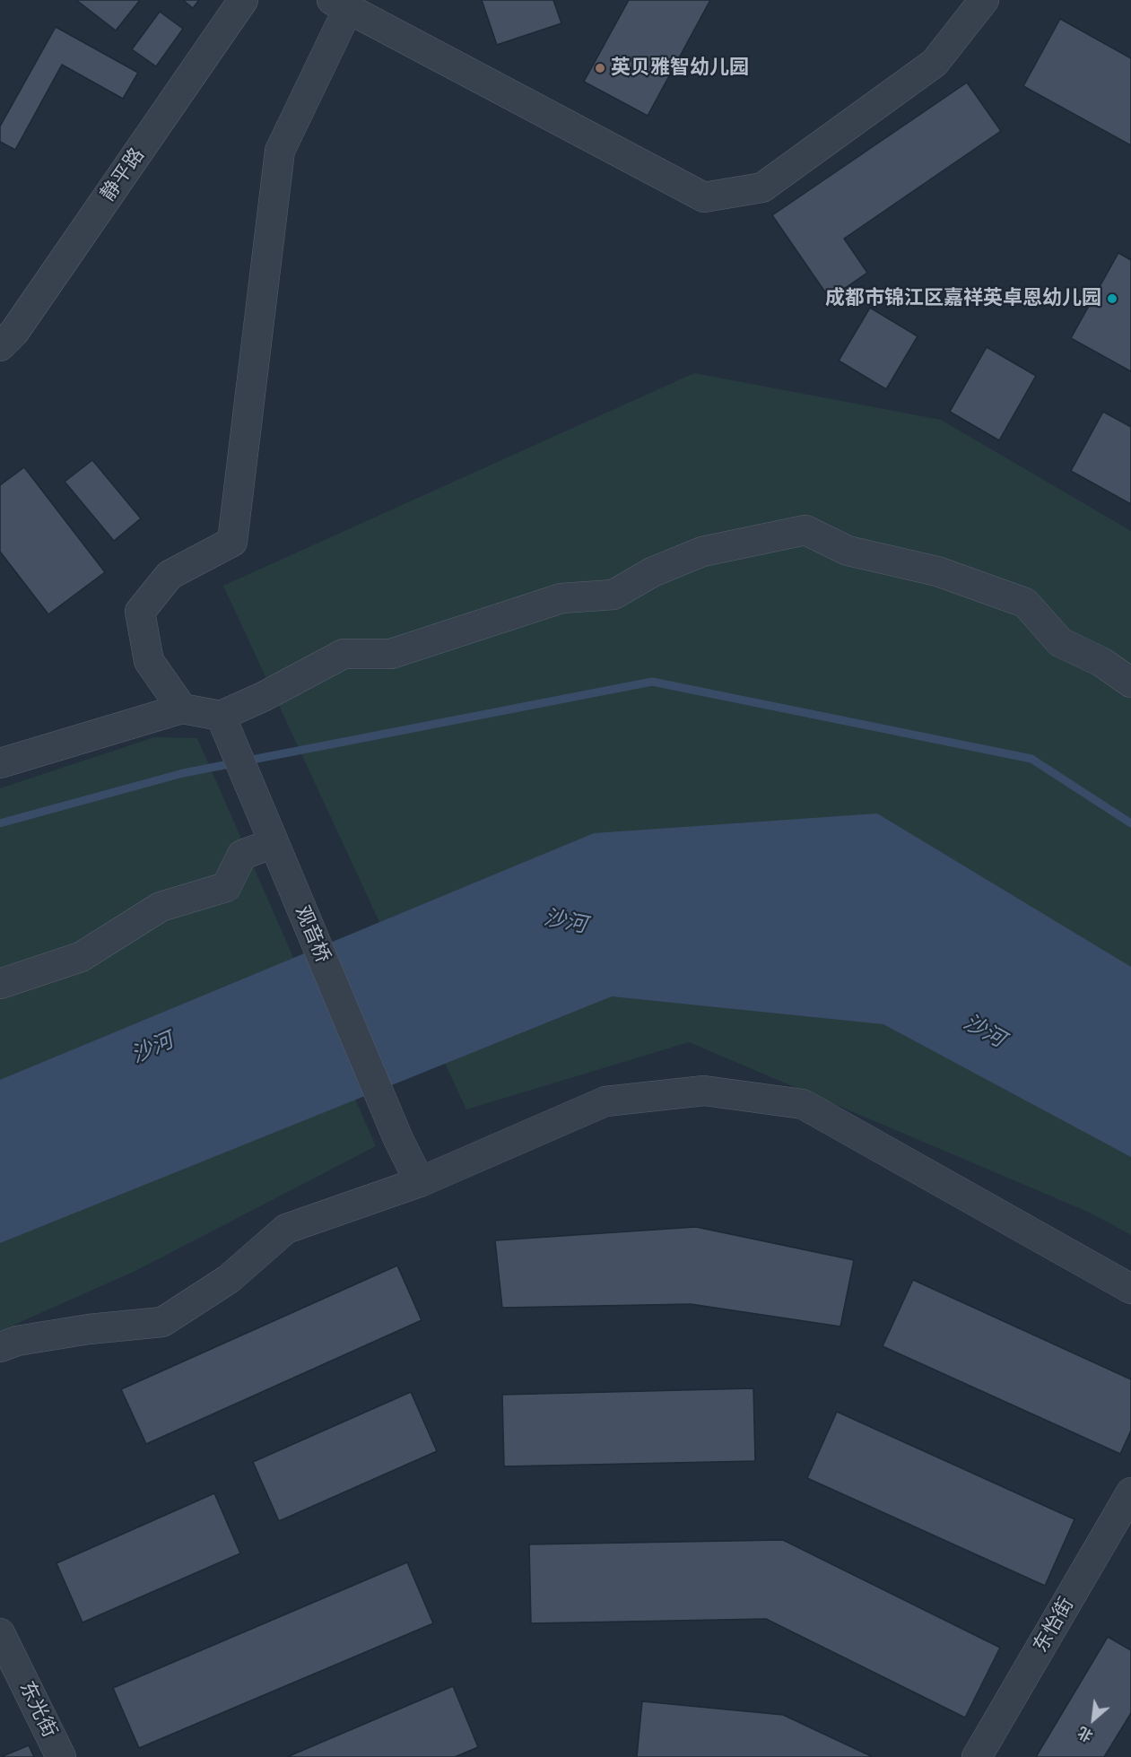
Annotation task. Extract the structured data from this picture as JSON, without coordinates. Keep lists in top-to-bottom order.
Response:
{
  "streets": {
    "street": [
      "静平路",
      "观音桥",
      "东怡街",
      "东光街"
    ]
  },
  "water": ["沙河"],
  "places": ["英贝雅智幼儿园", "成都市锦江区嘉祥英卓恩幼儿园"],
  "north": "bottom left"
}
